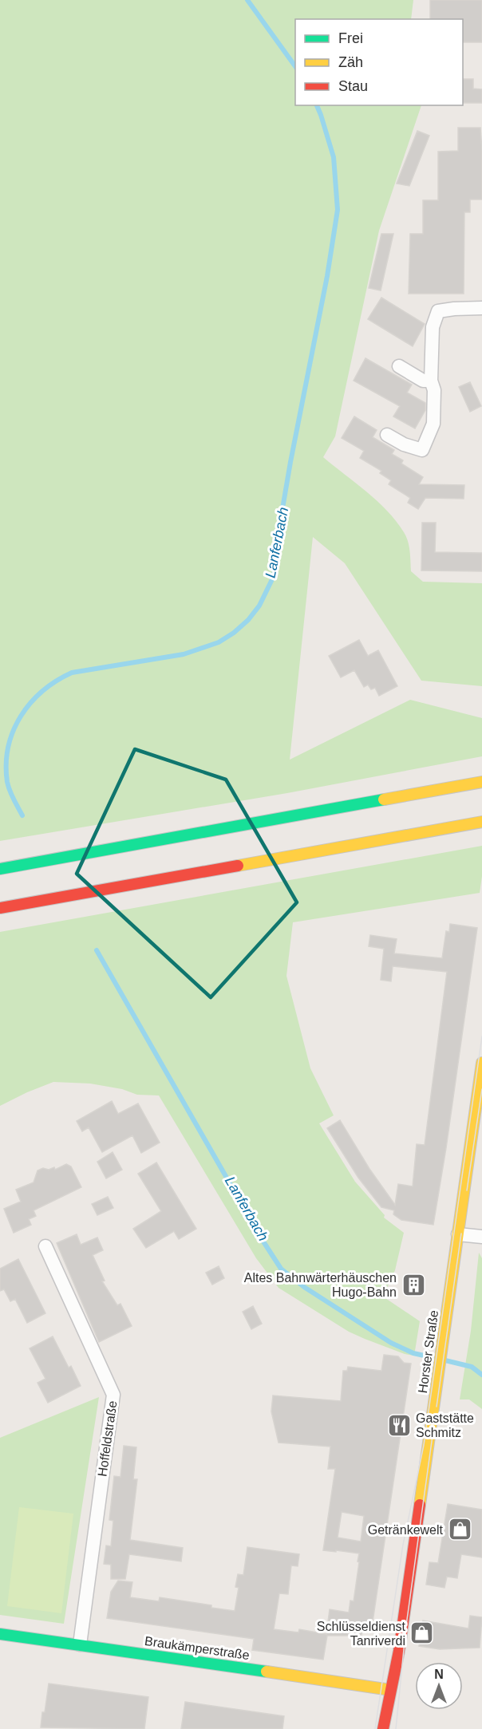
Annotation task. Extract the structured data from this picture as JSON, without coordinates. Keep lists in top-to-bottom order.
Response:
{
  "streets": {
    "main road": ["Horster Straße", "Braukämperstraße"],
    "street": ["Hoffeldstraße"]
  },
  "crossings": [
    ["Horster Straße", "Braukämperstraße"],
    ["Hoffeldstraße", "Braukämperstraße"]
  ],
  "water": ["Lanferbach"],
  "places": {
    "building": ["Altes Bahnwärterhäuschen Hugo-Bahn"],
    "restaurant": ["Gaststätte Schmitz"],
    "shop": ["Getränkewelt", "Schlüsseldienst Tanriverdi"]
  },
  "legend": ["Frei", "Zäh", "Stau"],
  "north": "top"
}
